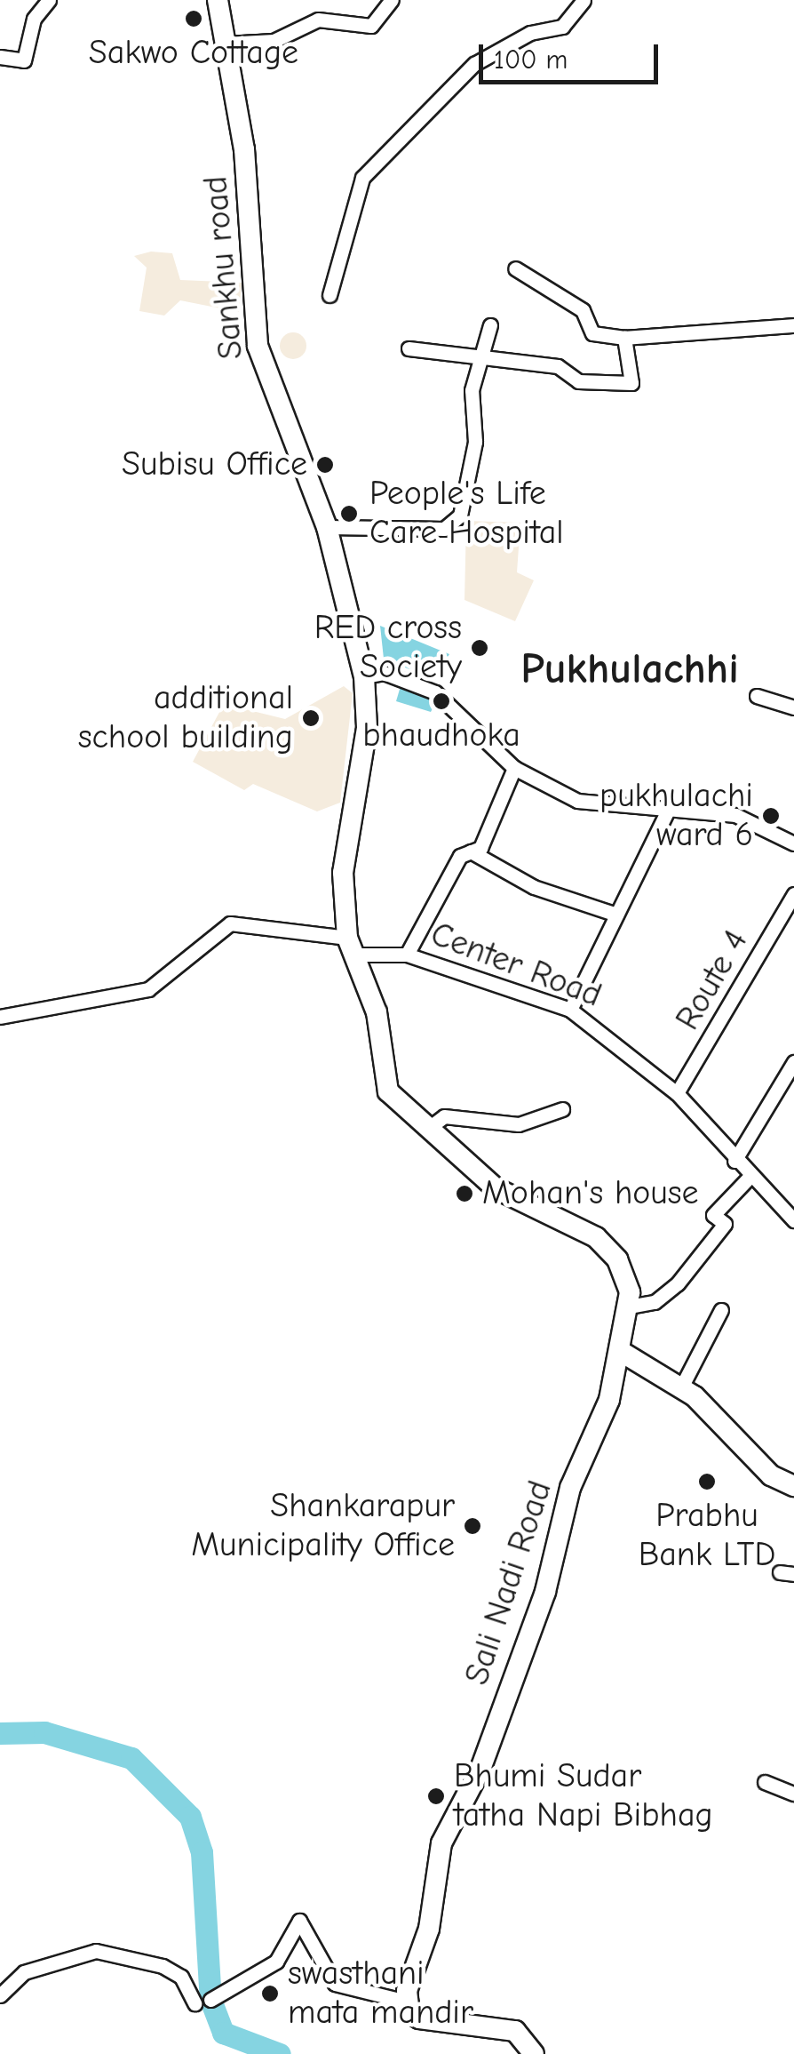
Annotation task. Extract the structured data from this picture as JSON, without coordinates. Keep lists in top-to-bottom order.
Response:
{
  "streets": {
    "main road": ["Sankhu road", "Sali Nadi Road"],
    "street": ["Center Road", "Route 4"]
  },
  "crossings": [
    ["Sankhu road", "Center Road"],
    ["Center Road", "Route 4"]
  ],
  "districts": ["Pukhulachhi"],
  "places": [
    "Sakwo Cottage",
    "Subisu Office",
    "People's Life Care Hospital",
    "RED cross Society",
    "bhaudhoka",
    "additional school building",
    "pukhulachi ward 6",
    "Mohan's house",
    "Prabhu Bank LTD",
    "Shankarapur Municipality Office",
    "Bhumi Sudar tatha Napi Bibhag",
    "swasthani mata mandir"
  ],
  "scale_bar": "100 m"
}
